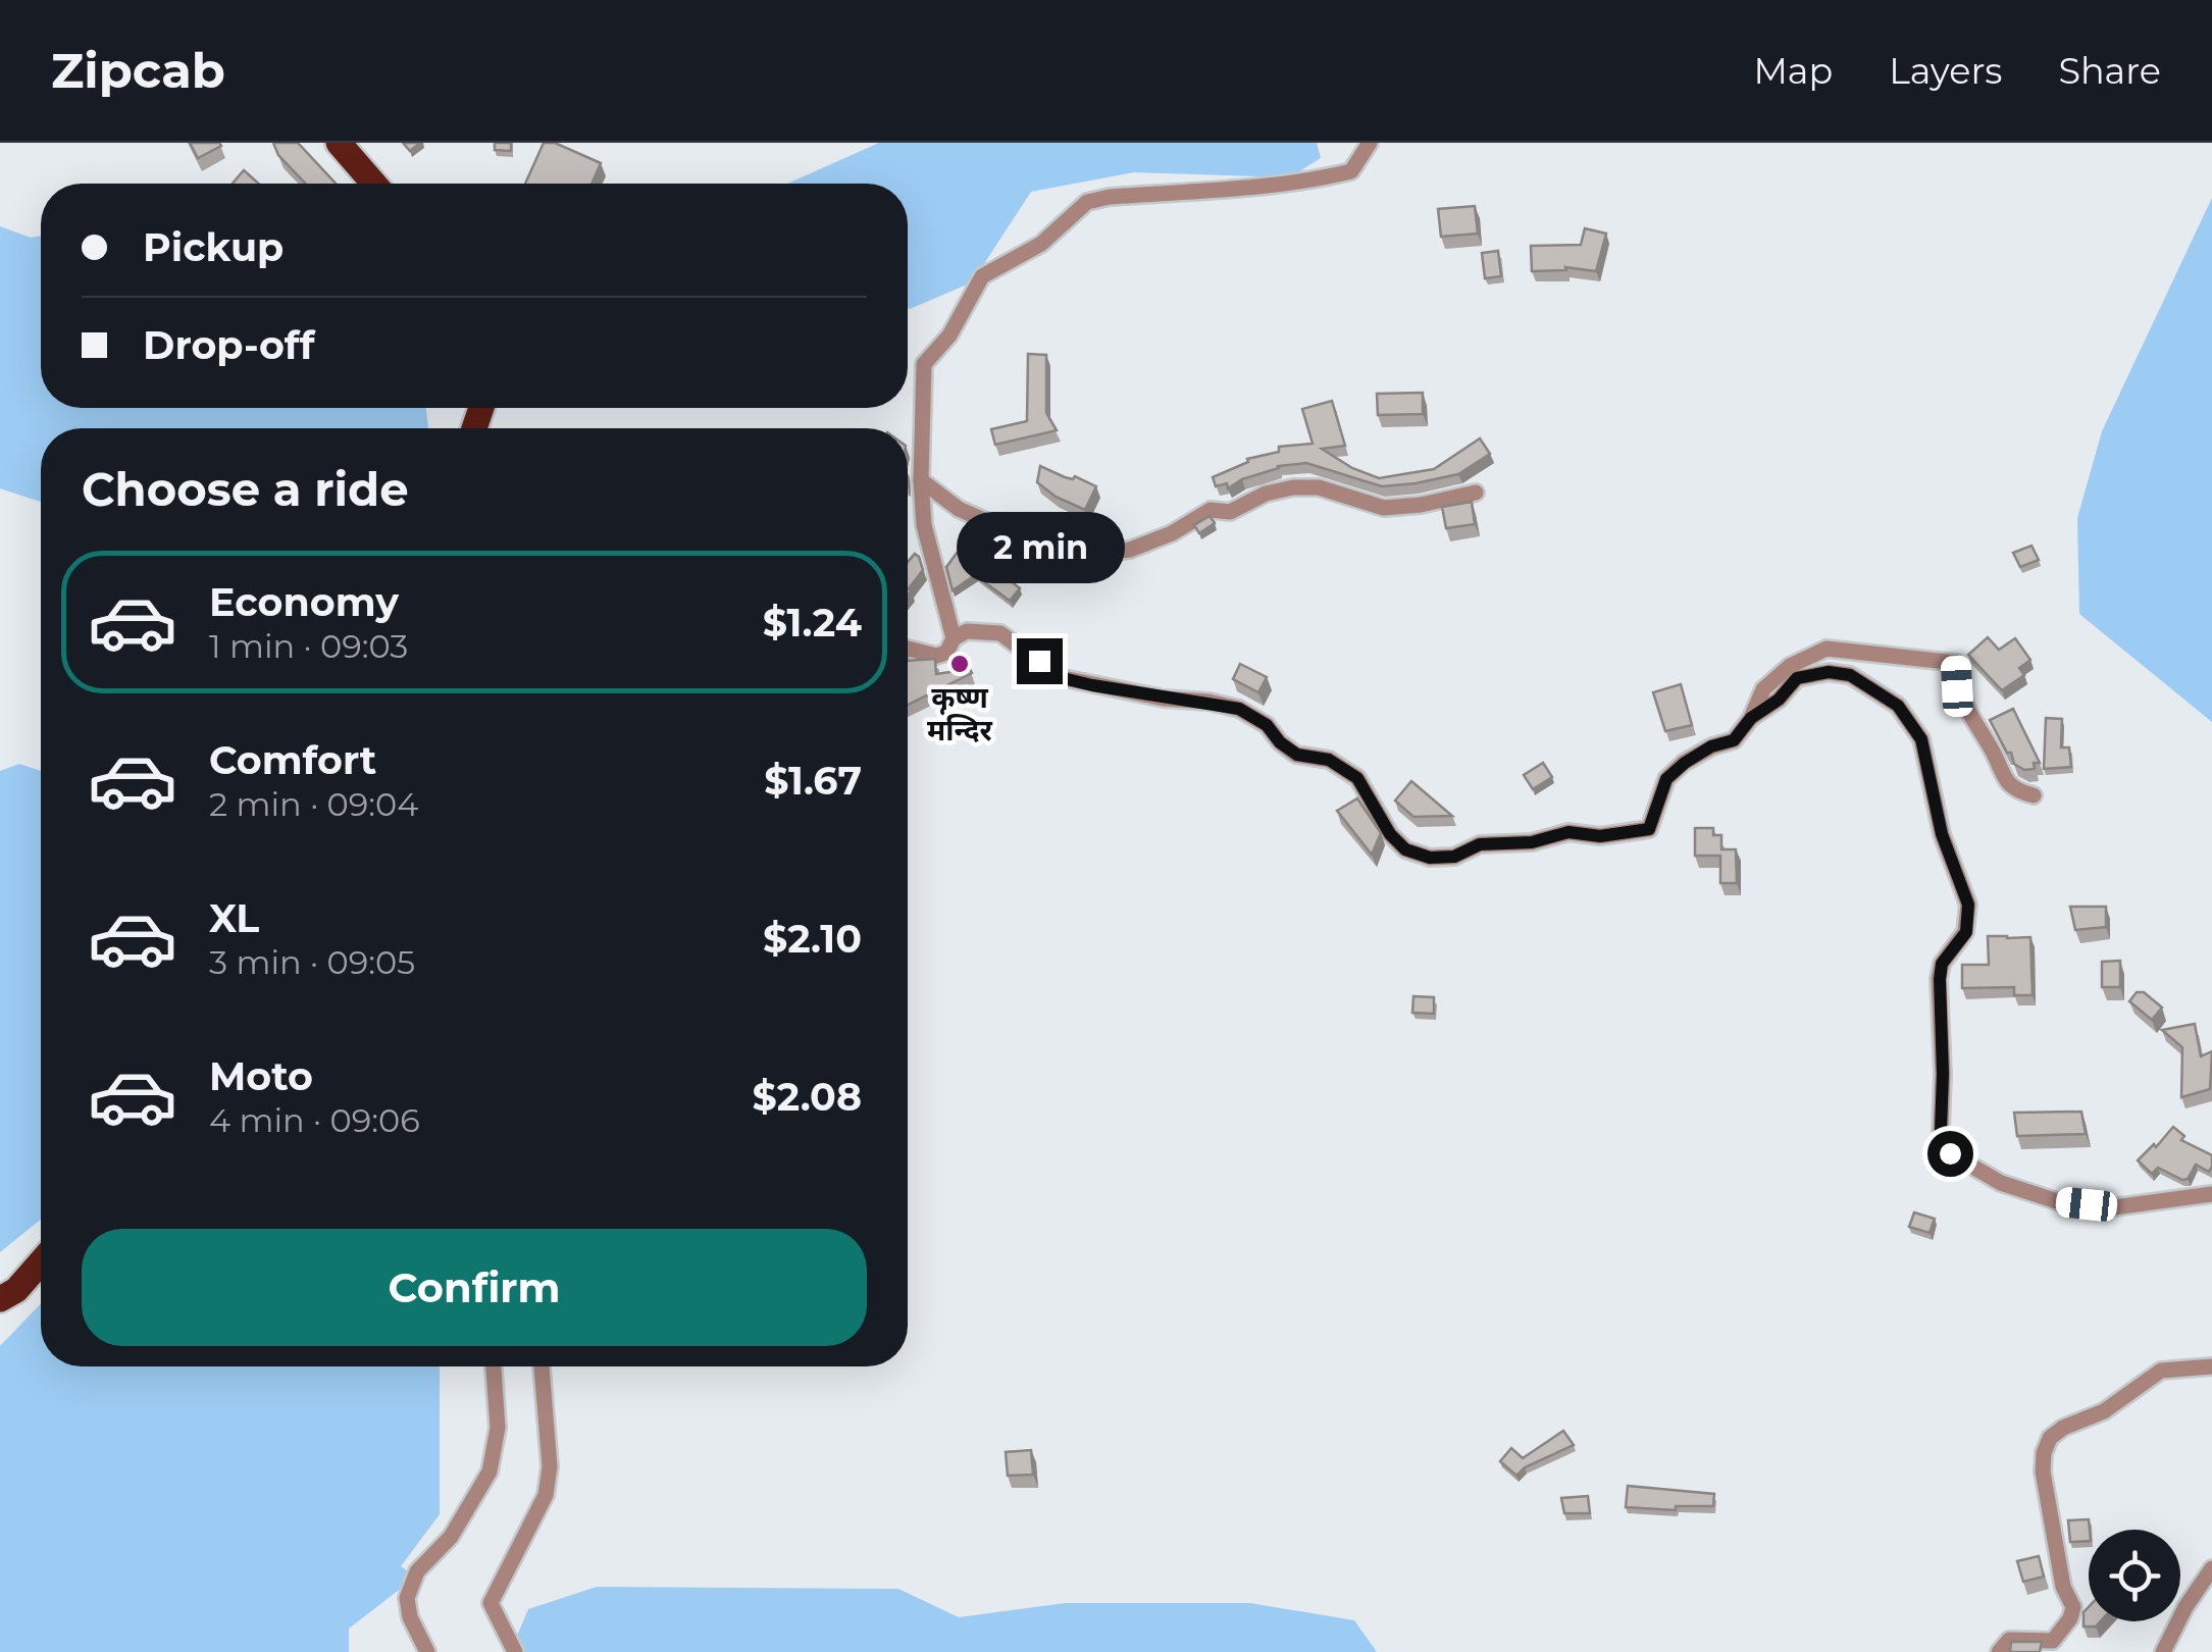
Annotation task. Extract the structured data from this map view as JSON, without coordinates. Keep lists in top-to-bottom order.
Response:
{
  "places": ["कृष्ण मन्दिर"],
  "page": {
    "header": "Zipcab",
    "nav": ["Map", "Layers", "Share"],
    "banner": ["Pickup", "Drop-off"],
    "heading": "Choose a ride",
    "bubble": "2 min",
    "list": [
      {
        "name": "Economy",
        "note": "1 min · 09:03",
        "value": "$1.24"
      },
      {
        "name": "Comfort",
        "note": "2 min · 09:04",
        "value": "$1.67"
      },
      {
        "name": "XL",
        "note": "3 min · 09:05",
        "value": "$2.10"
      },
      {
        "name": "Moto",
        "note": "4 min · 09:06",
        "value": "$2.08"
      }
    ],
    "buttons": "Confirm"
  }
}
